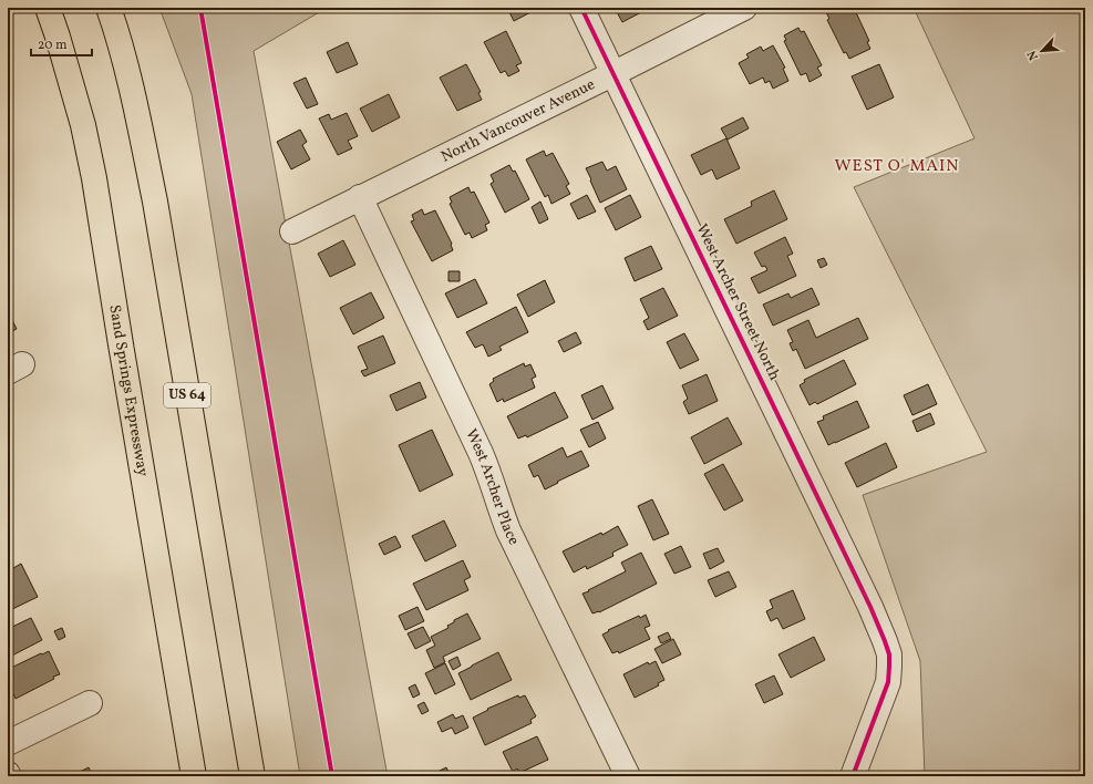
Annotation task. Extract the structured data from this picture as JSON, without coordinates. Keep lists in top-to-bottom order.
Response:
{
  "streets": {
    "highway": ["Sand Springs Expressway", "US 64"],
    "street": ["North Vancouver Avenue", "West Archer Street North", "West Archer Place"]
  },
  "crossings": [
    ["North Vancouver Avenue", "West Archer Street North"],
    ["North Vancouver Avenue", "West Archer Place"]
  ],
  "districts": ["WEST O' MAIN"],
  "scale_bar": "20 m",
  "north": "bottom left"
}
